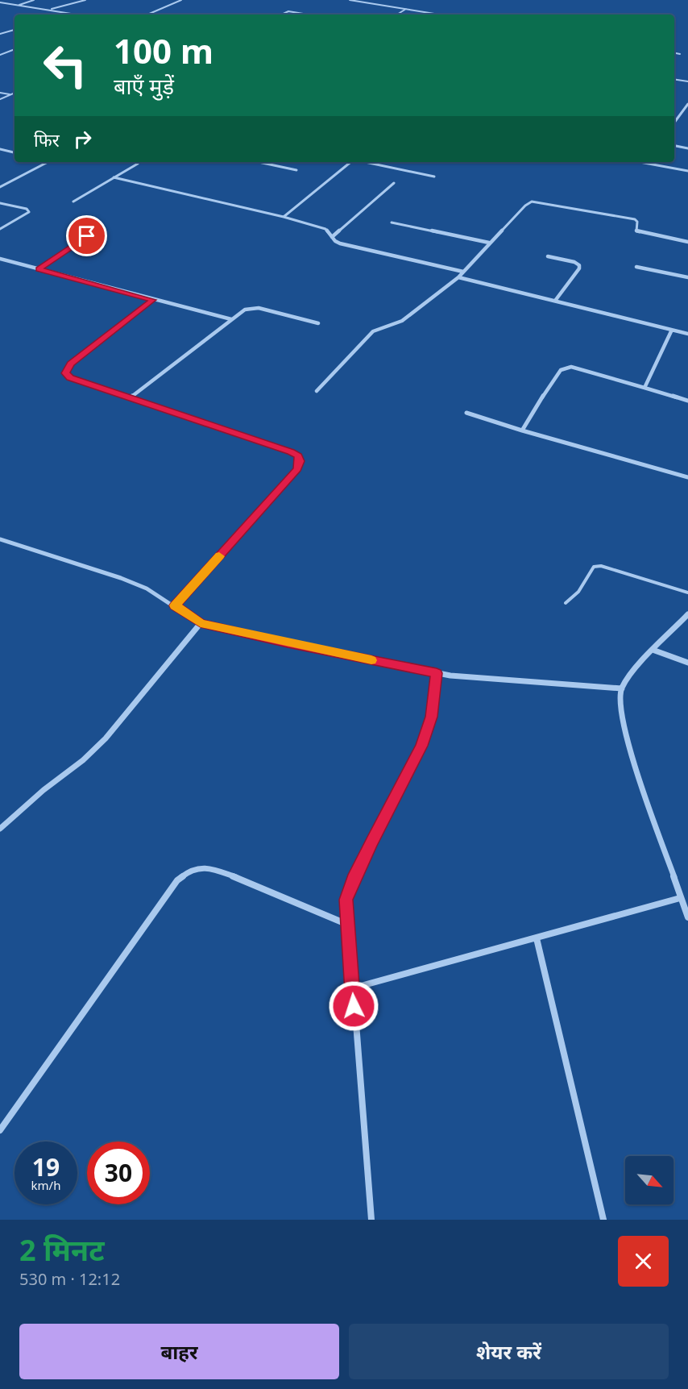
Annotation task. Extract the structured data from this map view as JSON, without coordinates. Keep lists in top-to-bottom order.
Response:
{
  "north": "bottom right",
  "page": {
    "turn": ["100 m", "बाएँ मुड़ें"],
    "then": "फिर",
    "speed": "19 km/h",
    "limit": "30",
    "heading": ["2 मिनट", "530 m · 12:12"],
    "buttons": ["बाहर", "शेयर करें"]
  }
}
